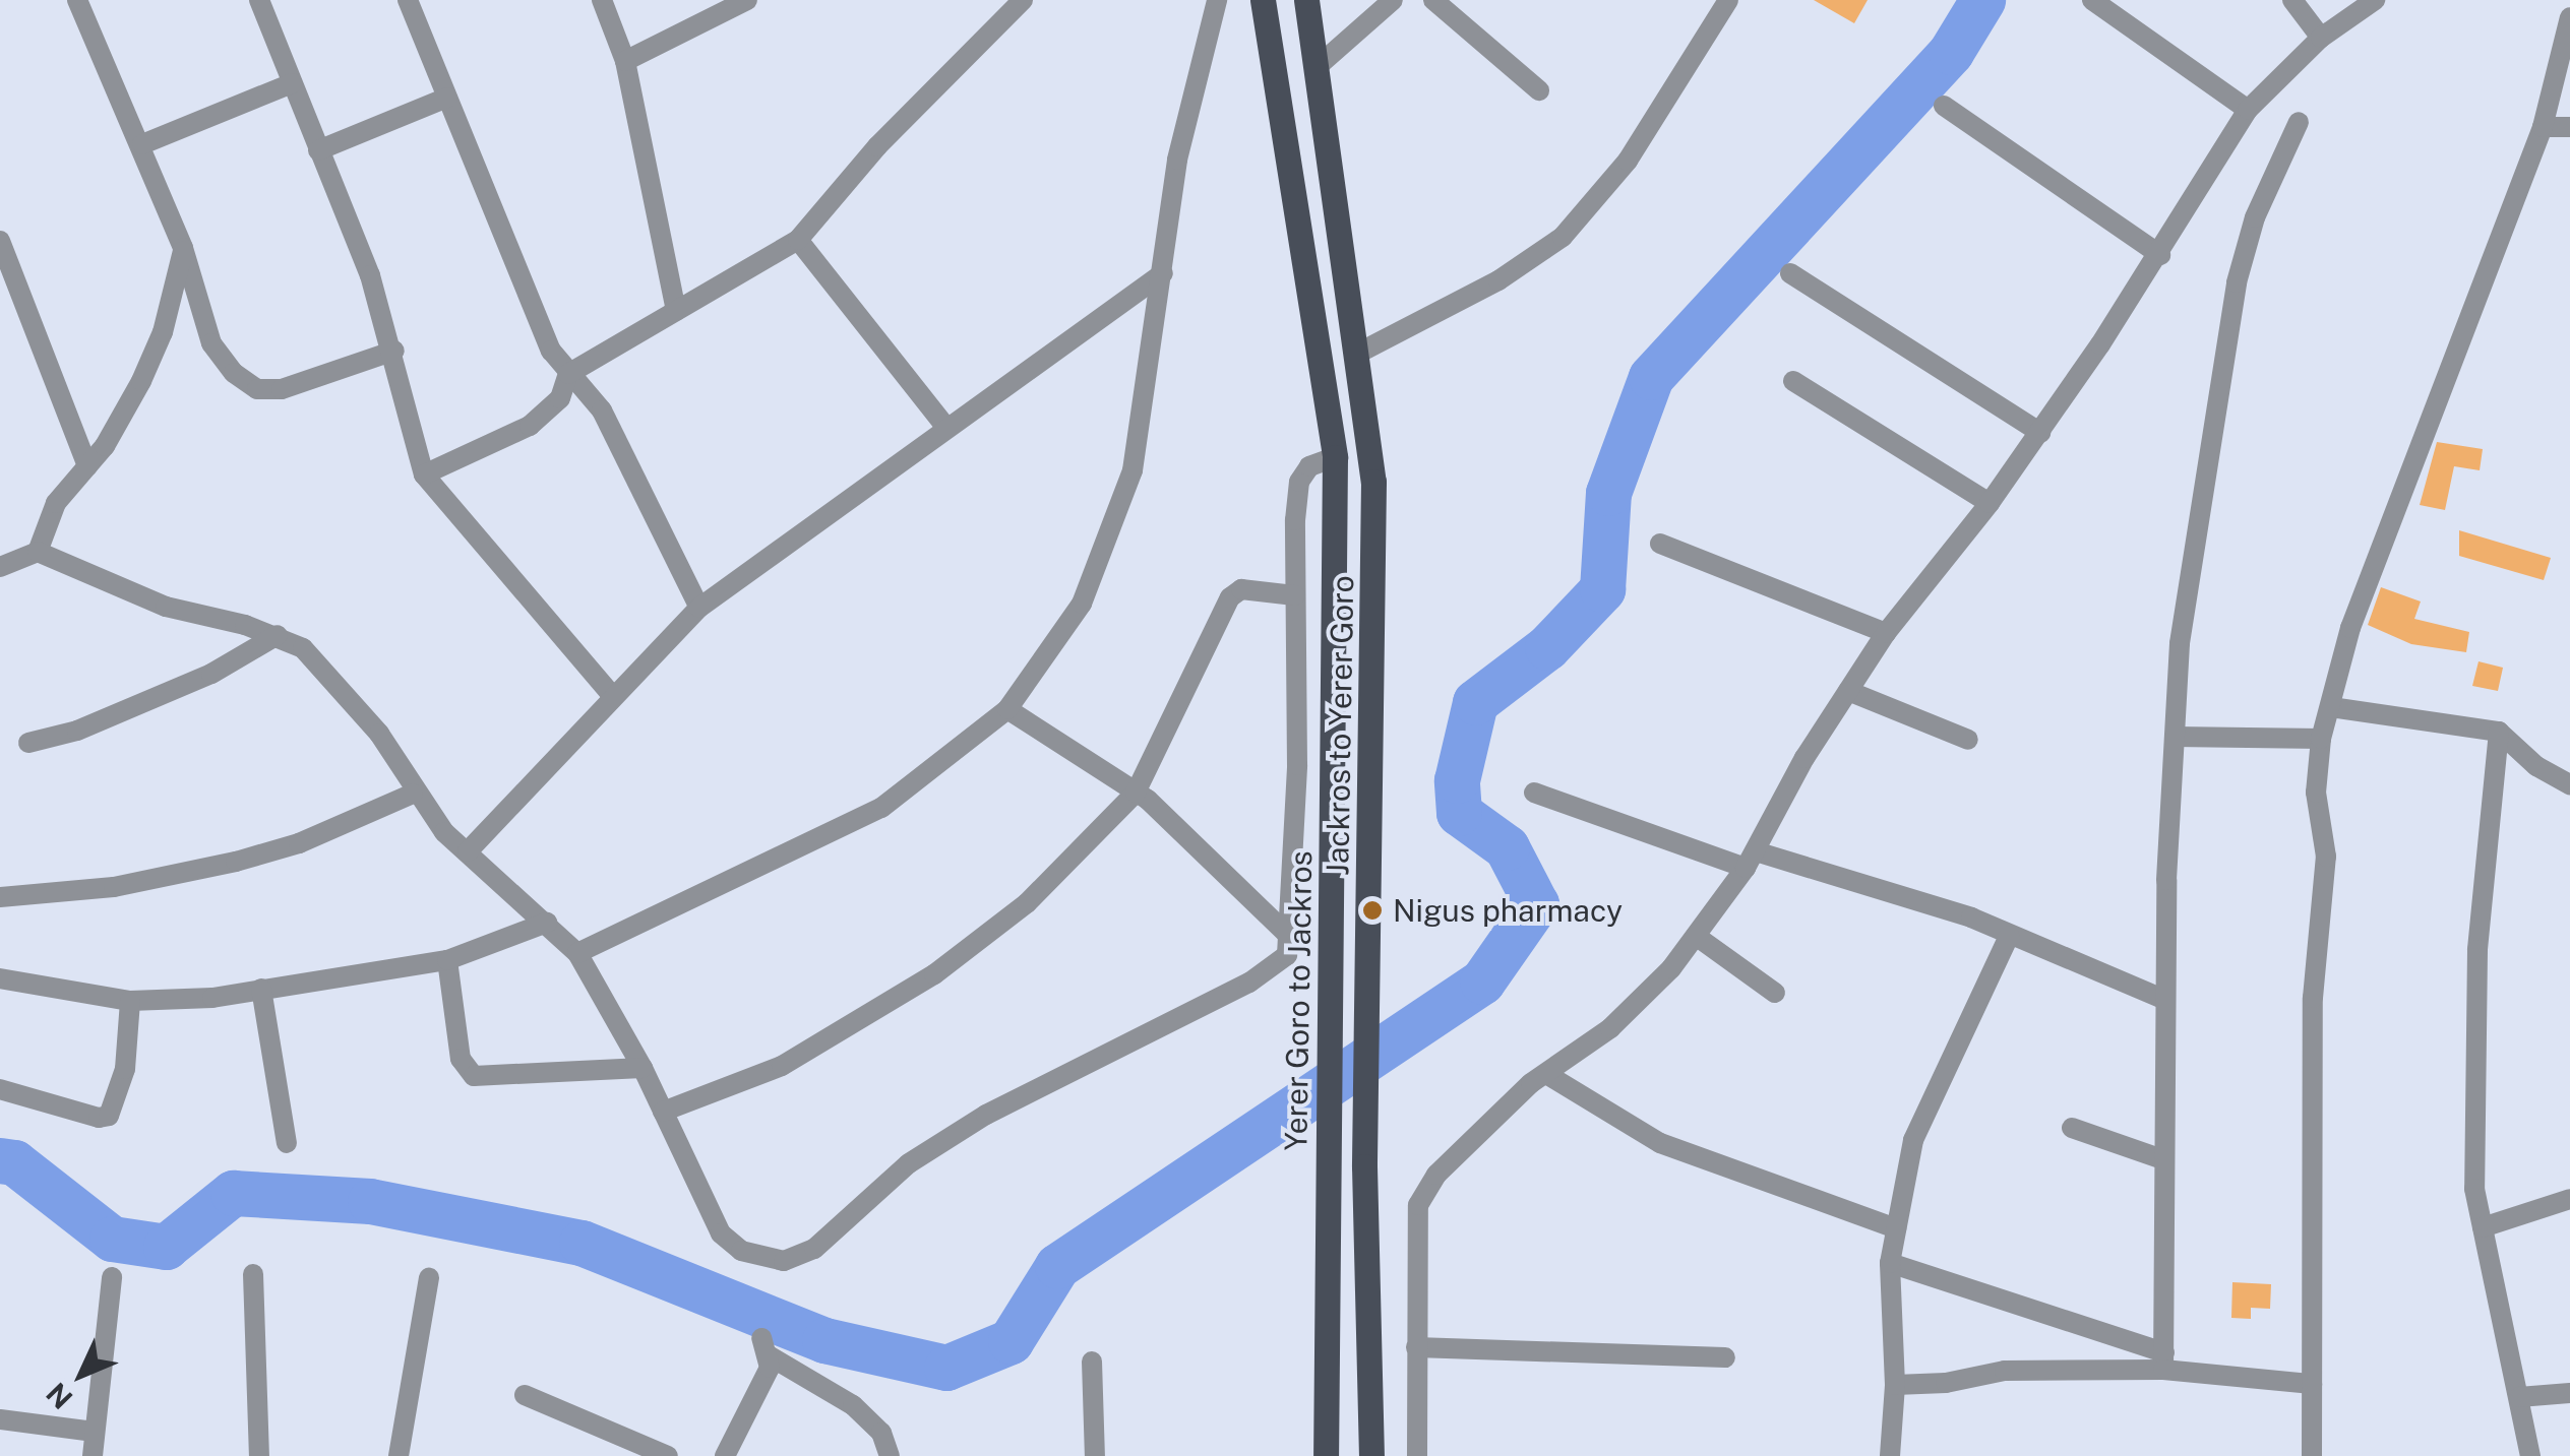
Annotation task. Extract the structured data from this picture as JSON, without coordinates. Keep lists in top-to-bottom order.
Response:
{
  "streets": {
    "main road": ["Jackros to Yerer Goro", "Yerer Goro to Jackros"]
  },
  "places": ["Nigus pharmacy"],
  "north": "bottom left"
}
